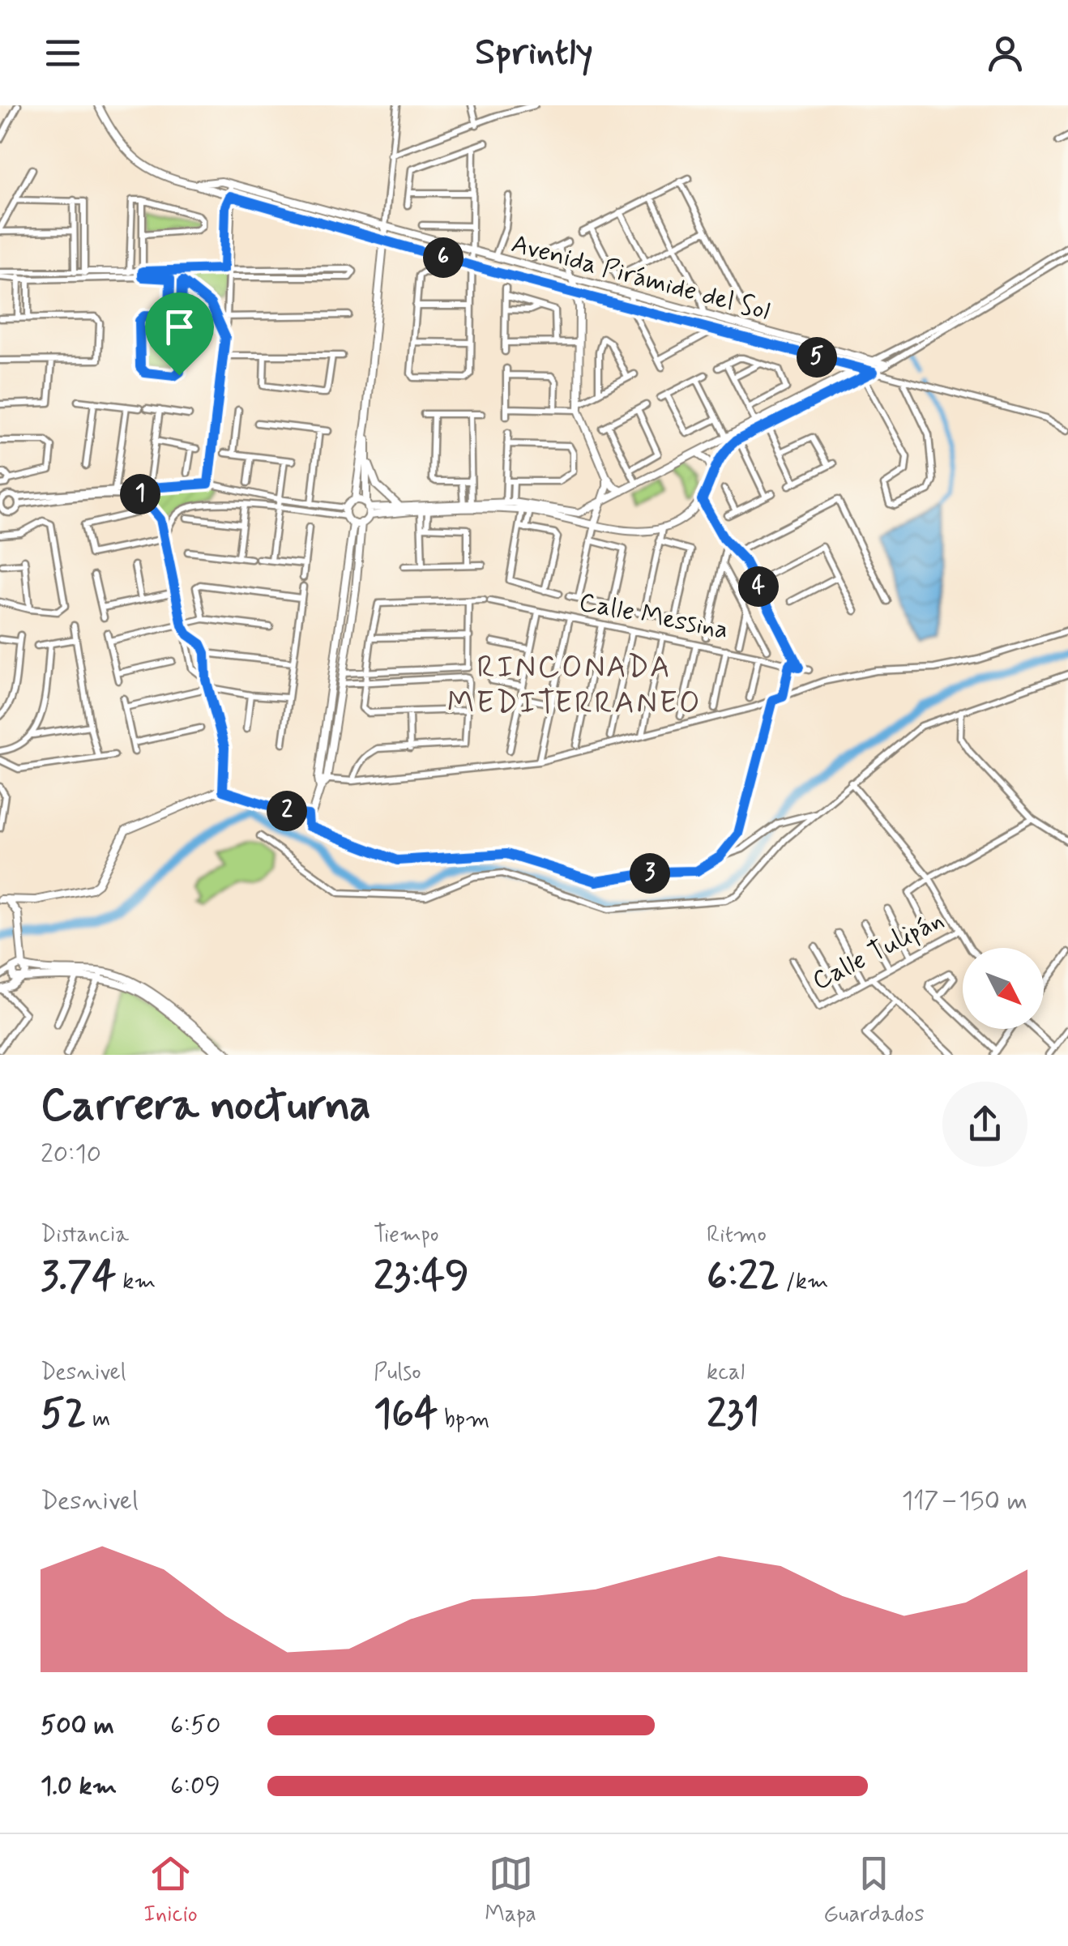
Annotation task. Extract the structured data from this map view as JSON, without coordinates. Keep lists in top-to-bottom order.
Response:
{
  "streets": {
    "street": ["Avenida Pirámide del Sol", "Calle Messina", "Calle Tulipán"]
  },
  "districts": ["RINCONADA MEDITERRANEO"],
  "north": "bottom right",
  "page": {
    "header": "Sprintly",
    "pins": [
      "6",
      "5",
      "1",
      "4",
      "2",
      "3"
    ],
    "heading": ["Carrera nocturna", "20:10"],
    "stats": [
      ["Distancia", "3.74 km"],
      ["Tiempo", "23:49"],
      ["Ritmo", "6:22 /km"],
      ["Desnivel", "52 m"],
      ["Pulso", "164 bpm"],
      ["kcal", "231"]
    ],
    "chart": ["Desnivel", "117–150 m"],
    "list": [
      {
        "name": "500 m",
        "note": "6:50"
      },
      {
        "name": "1.0 km",
        "note": "6:09"
      }
    ],
    "tabs": ["Inicio", "Mapa", "Guardados"]
  }
}
